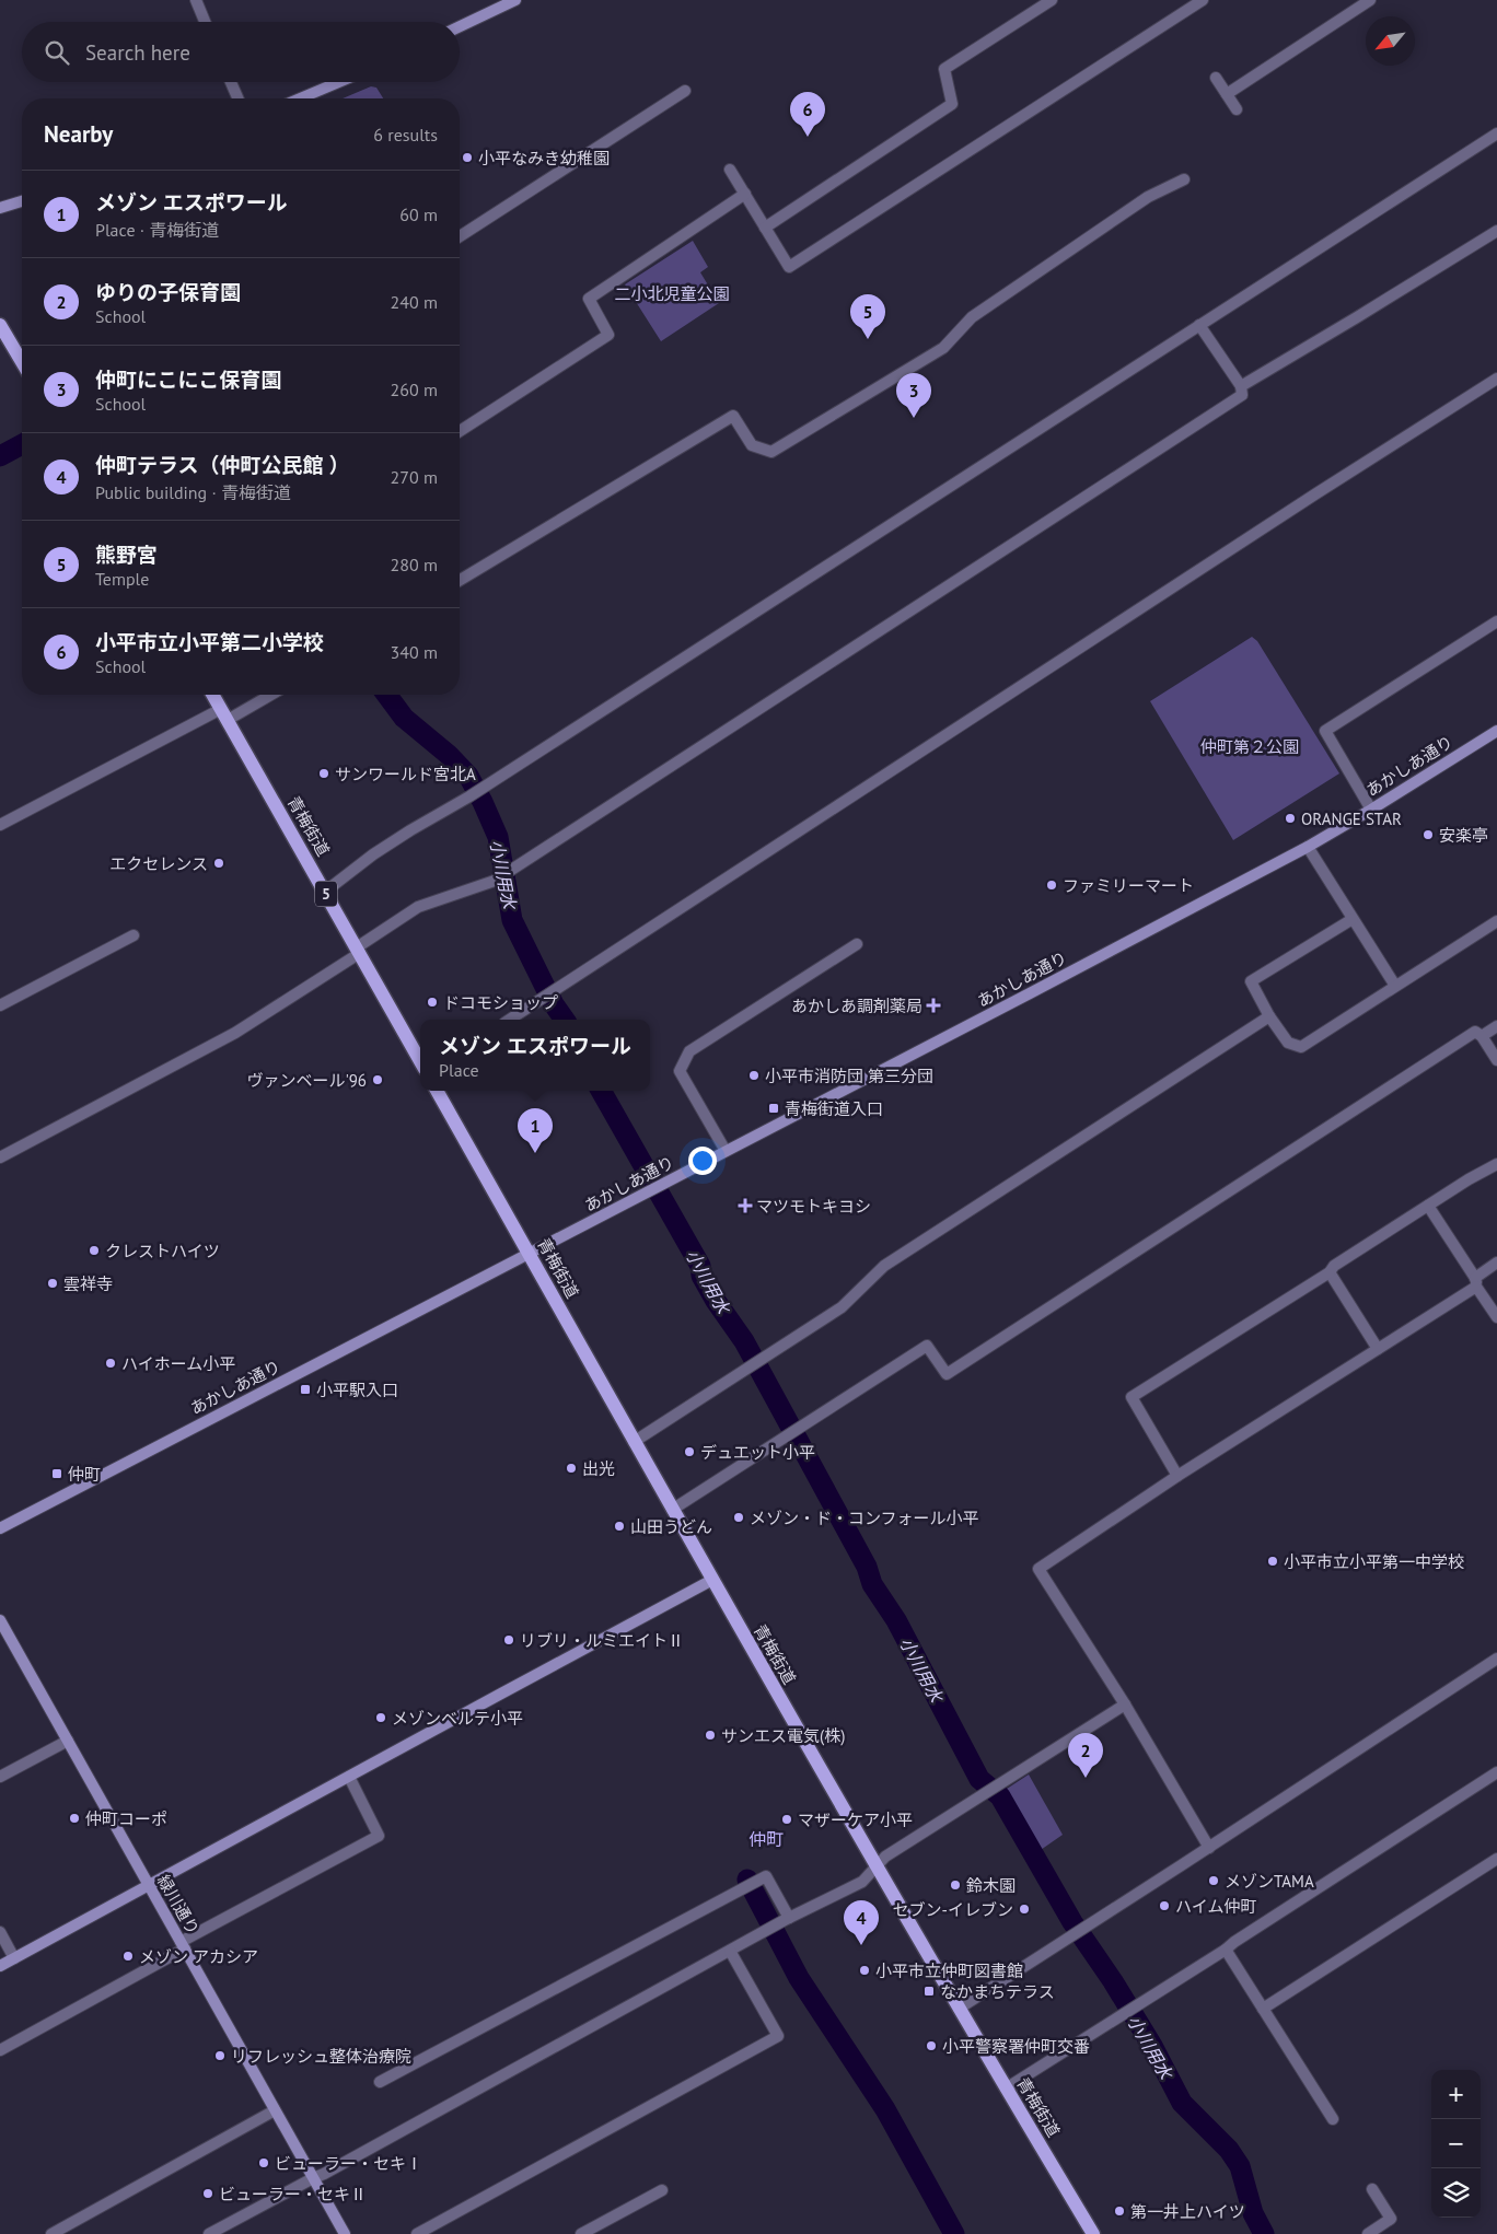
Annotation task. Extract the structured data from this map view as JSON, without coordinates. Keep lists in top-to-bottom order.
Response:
{
  "streets": {
    "main road": ["青梅街道", "5"],
    "street": ["あかしあ通り", "緑川通り"]
  },
  "crossings": [
    ["あかしあ通り", "青梅街道"]
  ],
  "districts": ["仲町"],
  "water": ["小川用水"],
  "parks": ["二小北児童公園", "仲町第２公園"],
  "places": {
    "other": [
      "小平なみき幼稚園",
      "サンワールド宮北A",
      "ORANGE STAR",
      "安楽亭",
      "エクセレンス",
      "ファミリーマート",
      "ドコモショップ",
      "小平市消防団 第三分団",
      "ヴァンベール'96",
      "クレストハイツ",
      "雲祥寺",
      "ハイホーム小平",
      "デュエット小平",
      "出光",
      "メゾン・ド・コンフォール小平",
      "山田うどん",
      "小平市立小平第一中学校",
      "リブリ・ルミエイトⅡ",
      "メゾンベルテ小平",
      "サンエス電気(株)",
      "仲町コーポ",
      "マザーケア小平",
      "メゾンTAMA",
      "鈴木園",
      "ハイム仲町",
      "セブン-イレブン",
      "メゾン アカシア",
      "小平市立仲町図書館",
      "小平警察署仲町交番",
      "リフレッシュ整体治療院",
      "ビューラー・セキⅠ",
      "ビューラー・セキⅡ",
      "第一井上ハイツ"
    ],
    "health": ["あかしあ調剤薬局", "マツモトキヨシ"],
    "transit": [
      "青梅街道入口",
      "小平駅入口",
      "仲町",
      "なかまちテラス"
    ]
  },
  "north": "bottom left",
  "page": {
    "search": "Search here",
    "pins": [
      "6",
      "5",
      "3",
      "1",
      "2",
      "4"
    ],
    "heading": ["Nearby", "6 results"],
    "list": [
      {
        "mark": "1",
        "name": "メゾン エスポワール",
        "note": "Place · 青梅街道",
        "value": "60 m"
      },
      {
        "mark": "2",
        "name": "ゆりの子保育園",
        "note": "School",
        "value": "240 m"
      },
      {
        "mark": "3",
        "name": "仲町にこにこ保育園",
        "note": "School",
        "value": "260 m"
      },
      {
        "mark": "4",
        "name": "仲町テラス（仲町公民館 ）",
        "note": "Public building · 青梅街道",
        "value": "270 m"
      },
      {
        "mark": "5",
        "name": "熊野宮",
        "note": "Temple",
        "value": "280 m"
      },
      {
        "mark": "6",
        "name": "小平市立小平第二小学校",
        "note": "School",
        "value": "340 m"
      }
    ],
    "popup": ["メゾン エスポワール", "Place"],
    "map_buttons": ["+", "−"]
  }
}
